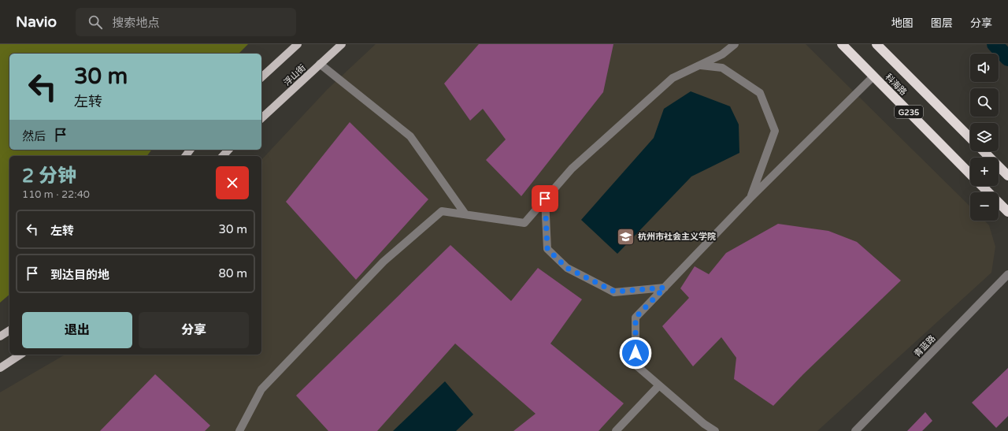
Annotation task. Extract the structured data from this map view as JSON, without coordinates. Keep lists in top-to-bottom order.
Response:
{
  "streets": {
    "highway": ["科海路", "G235"],
    "main road": ["浮山街"],
    "street": ["青蓝路"]
  },
  "places": {
    "school or university": ["杭州市社会主义学院"]
  },
  "page": {
    "header": "Navio",
    "search": "搜索地点",
    "nav": ["地图", "图层", "分享"],
    "map_buttons": ["+", "−"],
    "turn": ["30 m", "左转"],
    "then": "然后",
    "heading": ["2 分钟", "110 m · 22:40"],
    "list": [
      {
        "name": "左转",
        "value": "30 m"
      },
      {
        "name": "到达目的地",
        "value": "80 m"
      }
    ],
    "buttons": ["退出", "分享"]
  }
}
